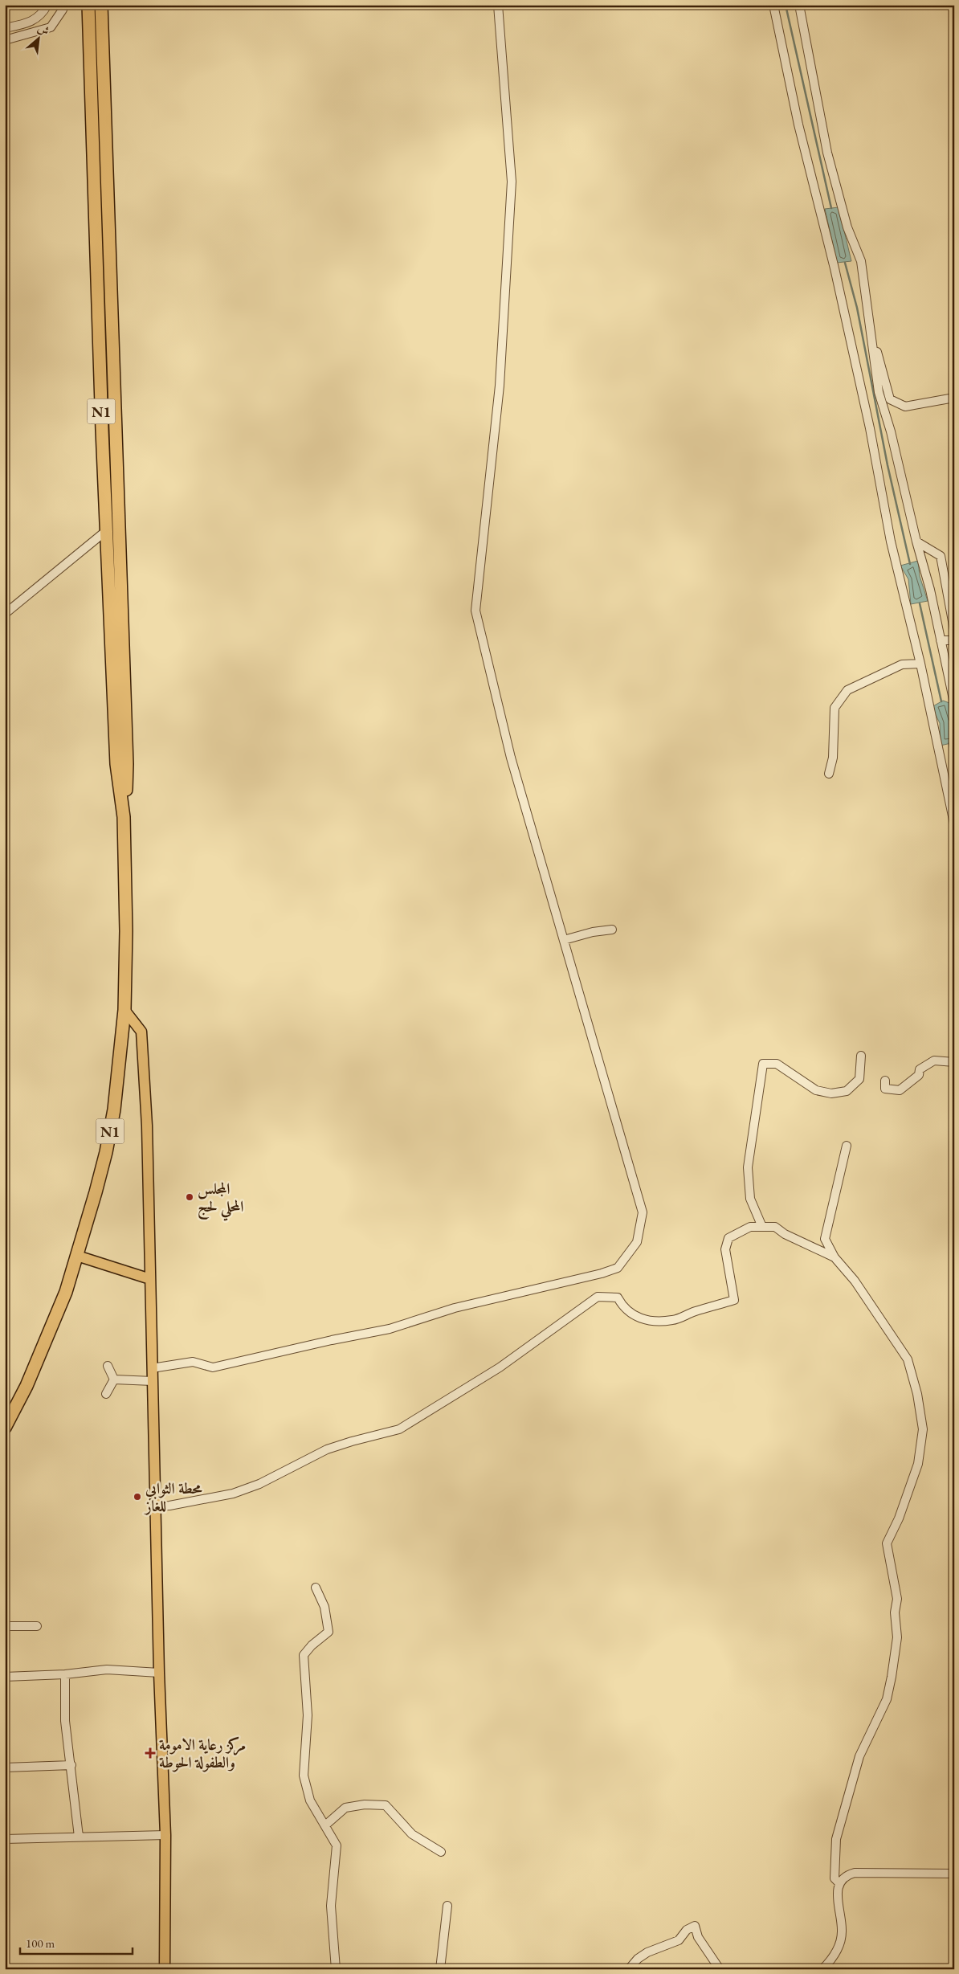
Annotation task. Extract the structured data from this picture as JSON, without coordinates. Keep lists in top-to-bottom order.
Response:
{
  "streets": {
    "highway": ["N1"]
  },
  "places": {
    "other": ["المجلس المحلي لحج", "محطة الثوابي للغاز"],
    "health": ["مركز رعاية الامومة والطفولة الحوطة"]
  },
  "scale_bar": "100 m",
  "north": "top right"
}
